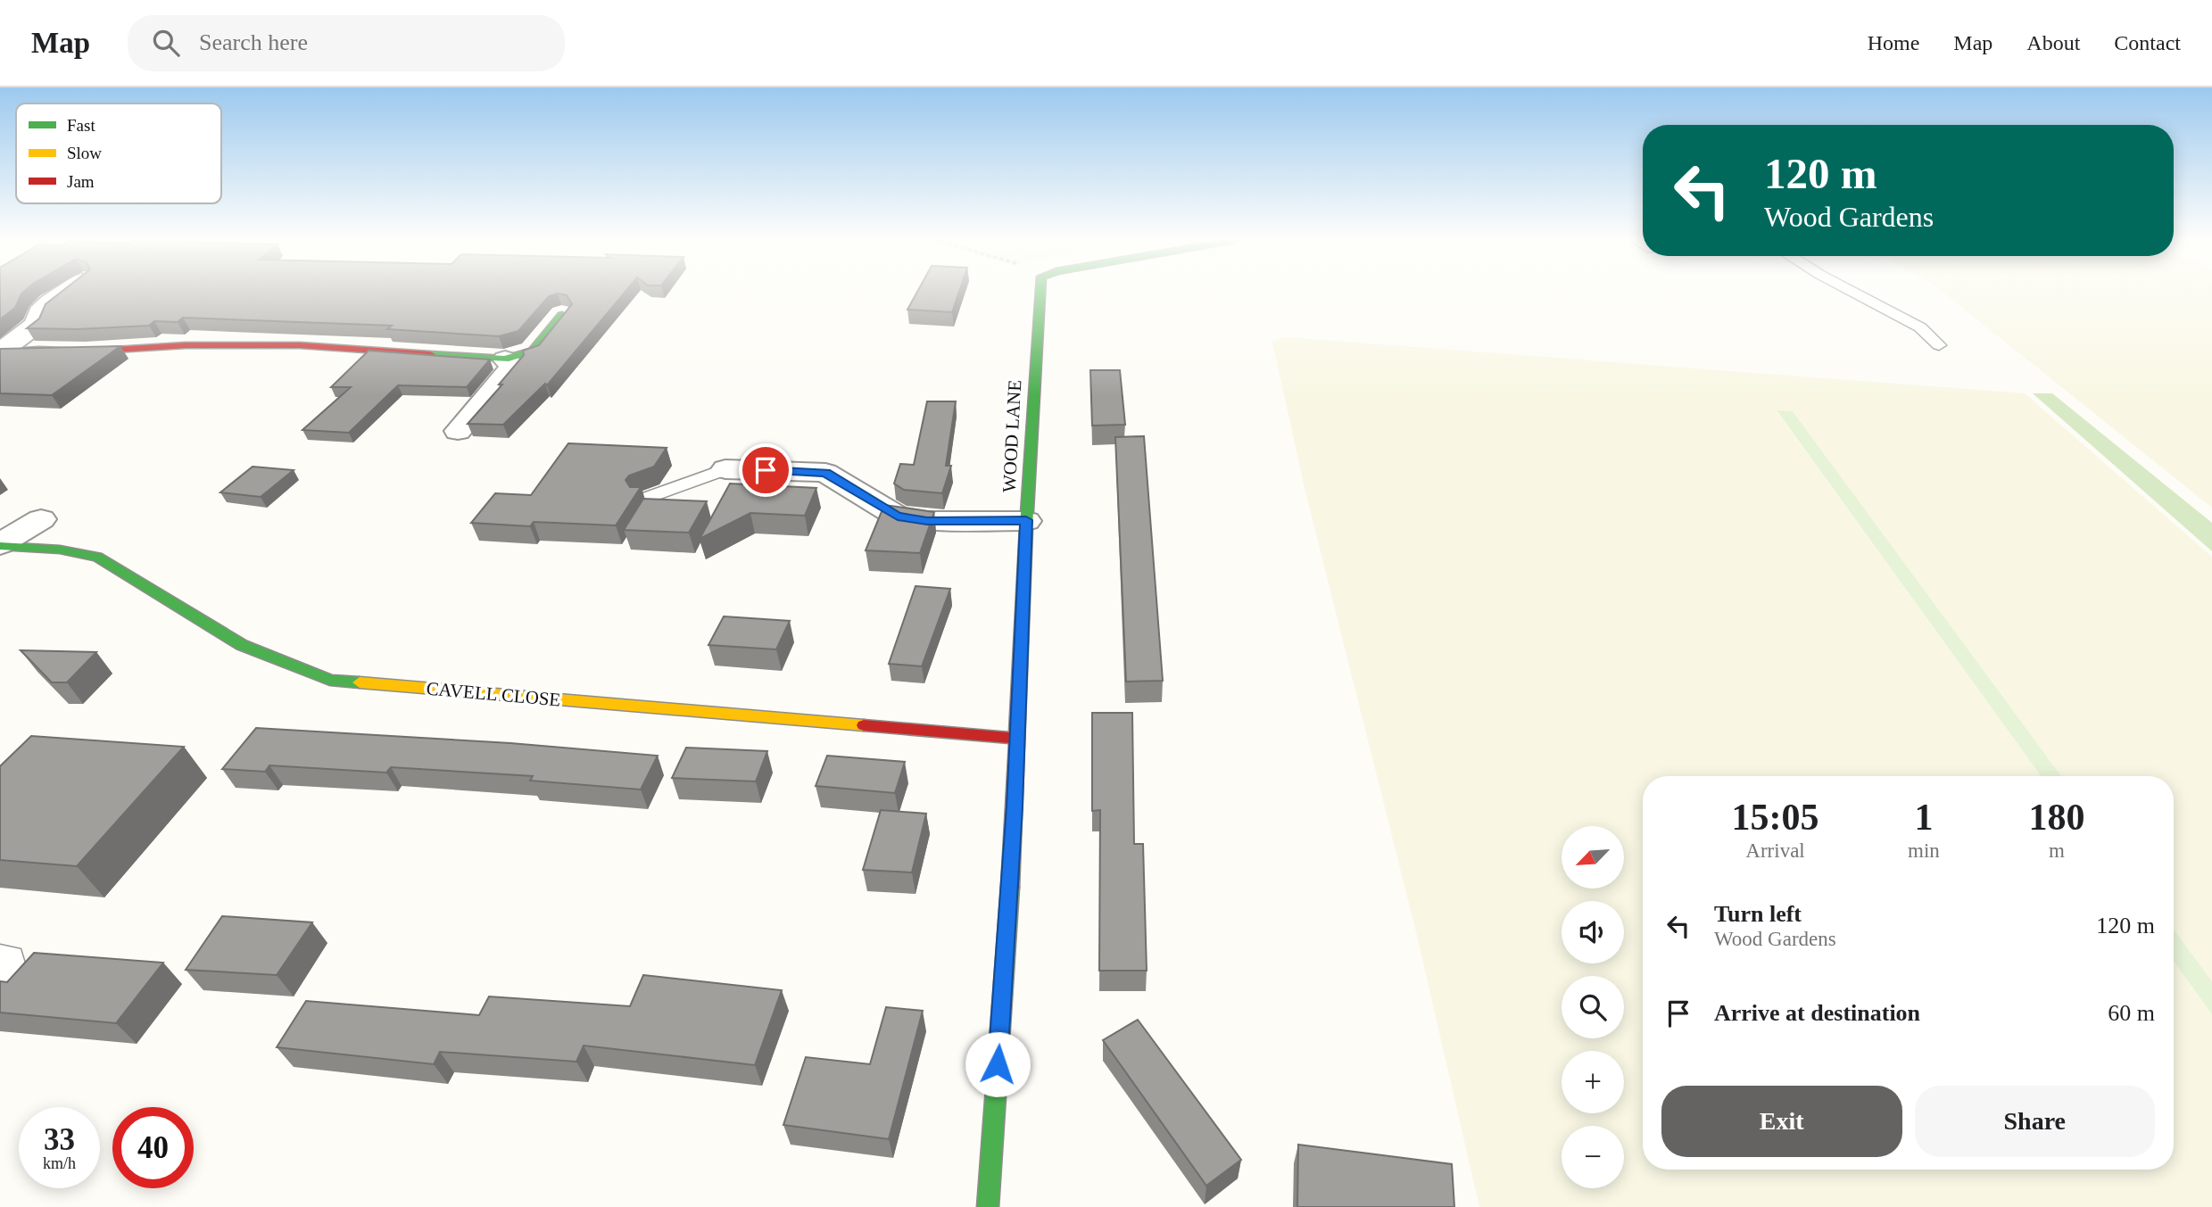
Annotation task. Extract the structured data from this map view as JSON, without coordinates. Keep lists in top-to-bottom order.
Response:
{
  "streets": {
    "street": ["WOOD LANE", "CAVELL CLOSE"]
  },
  "crossings": [
    ["WOOD LANE", "CAVELL CLOSE"]
  ],
  "legend": ["Fast", "Slow", "Jam"],
  "north": "bottom left",
  "page": {
    "header": "Map",
    "search": "Search here",
    "nav": [
      "Home",
      "Map",
      "About",
      "Contact"
    ],
    "turn": ["120 m", "Wood Gardens"],
    "eta": [
      "15:05",
      "Arrival",
      "1",
      "min",
      "180",
      "m"
    ],
    "map_buttons": ["+", "−"],
    "list": [
      {
        "name": "Turn left",
        "note": "Wood Gardens",
        "value": "120 m"
      },
      {
        "name": "Arrive at destination",
        "value": "60 m"
      }
    ],
    "buttons": ["Exit", "Share"],
    "speed": "33 km/h",
    "limit": "40"
  }
}
